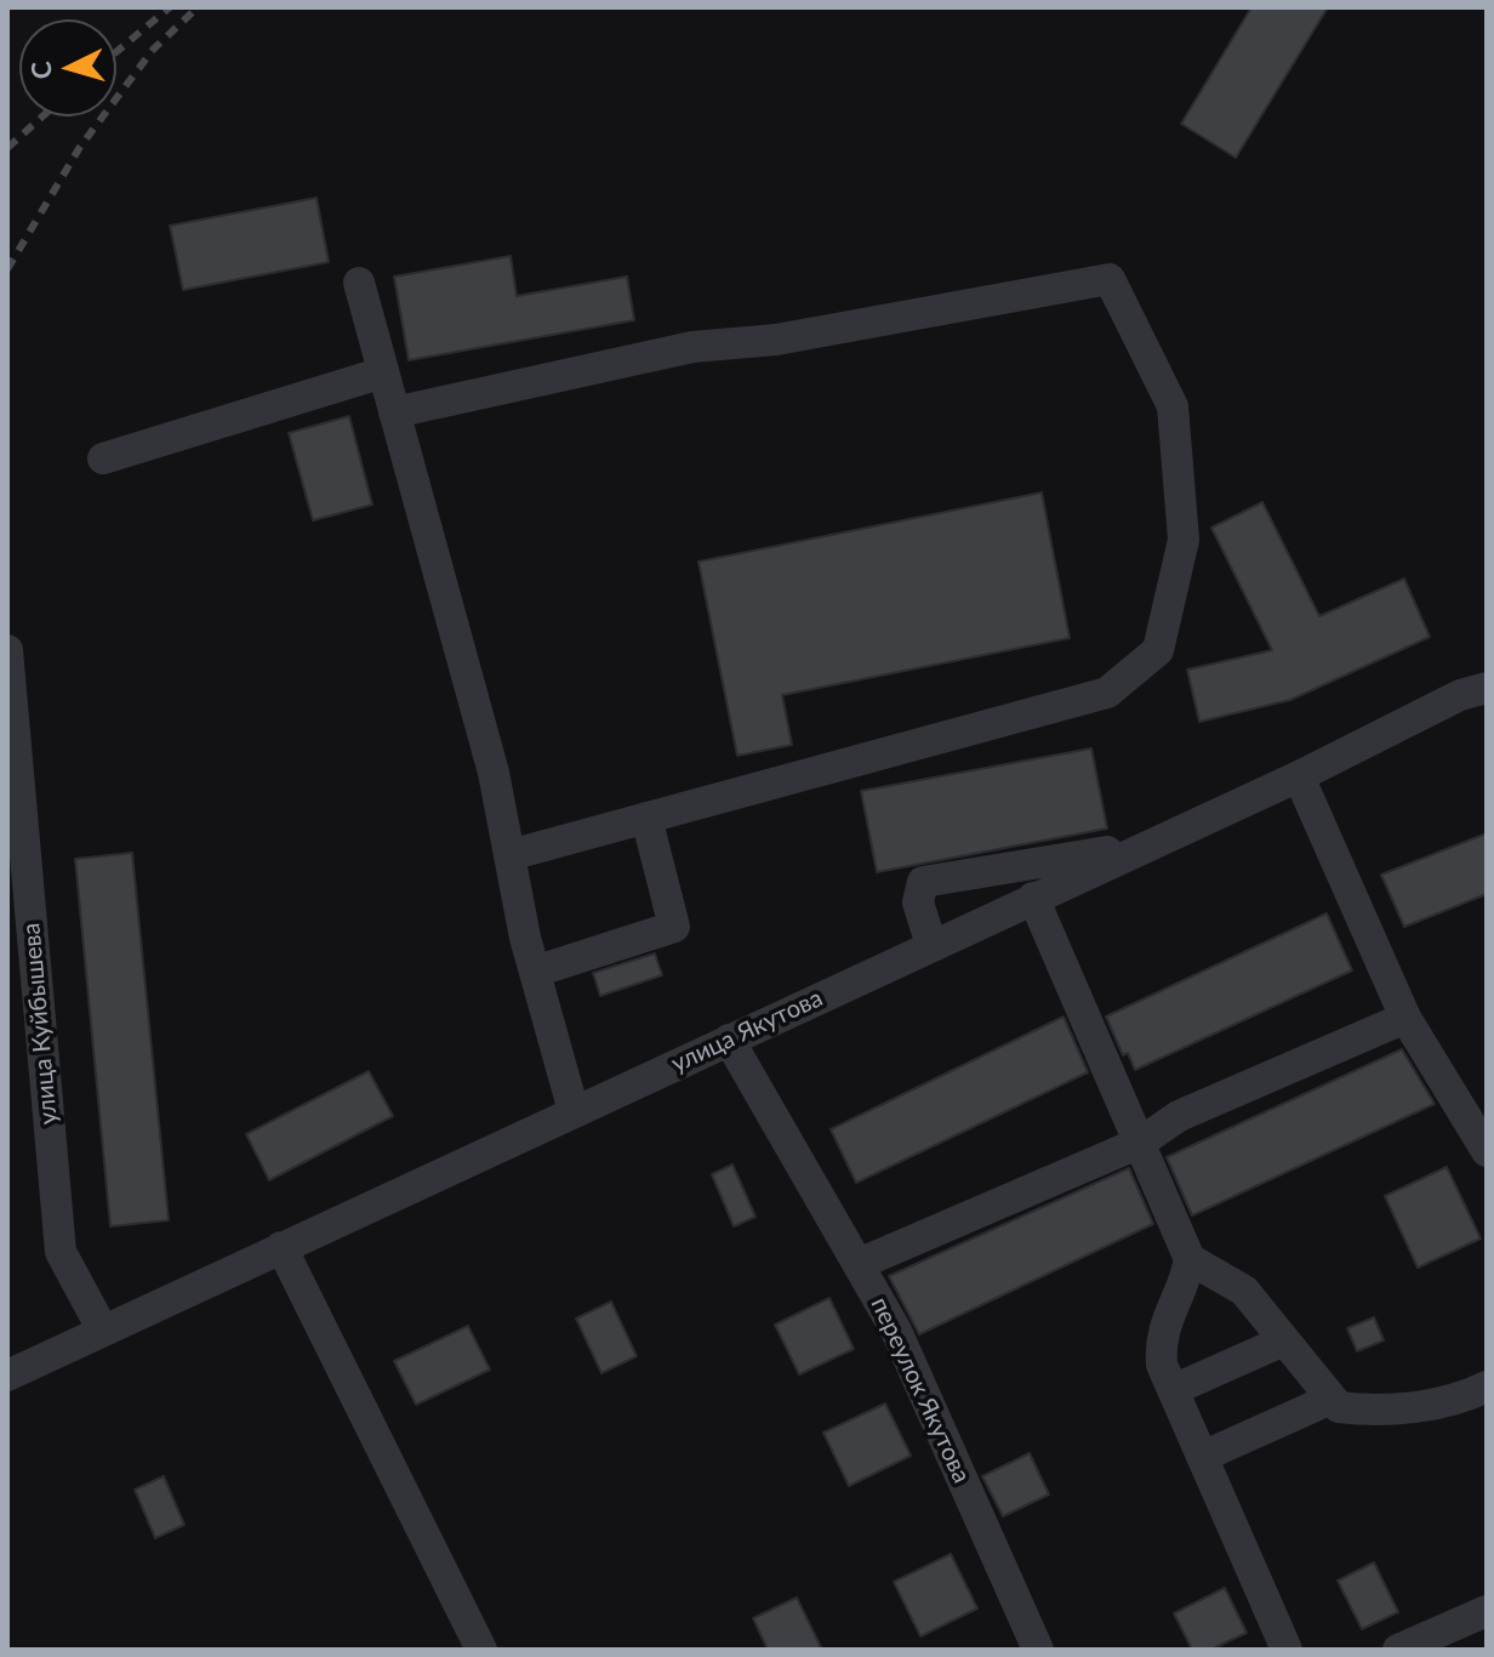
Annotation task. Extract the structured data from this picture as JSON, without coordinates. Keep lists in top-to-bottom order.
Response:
{
  "streets": {
    "street": ["улица Куйбышева", "улица Якутова", "переулок Якутова"]
  },
  "crossings": [
    ["улица Куйбышева", "улица Якутова"],
    ["улица Якутова", "переулок Якутова"]
  ],
  "north": "left"
}
